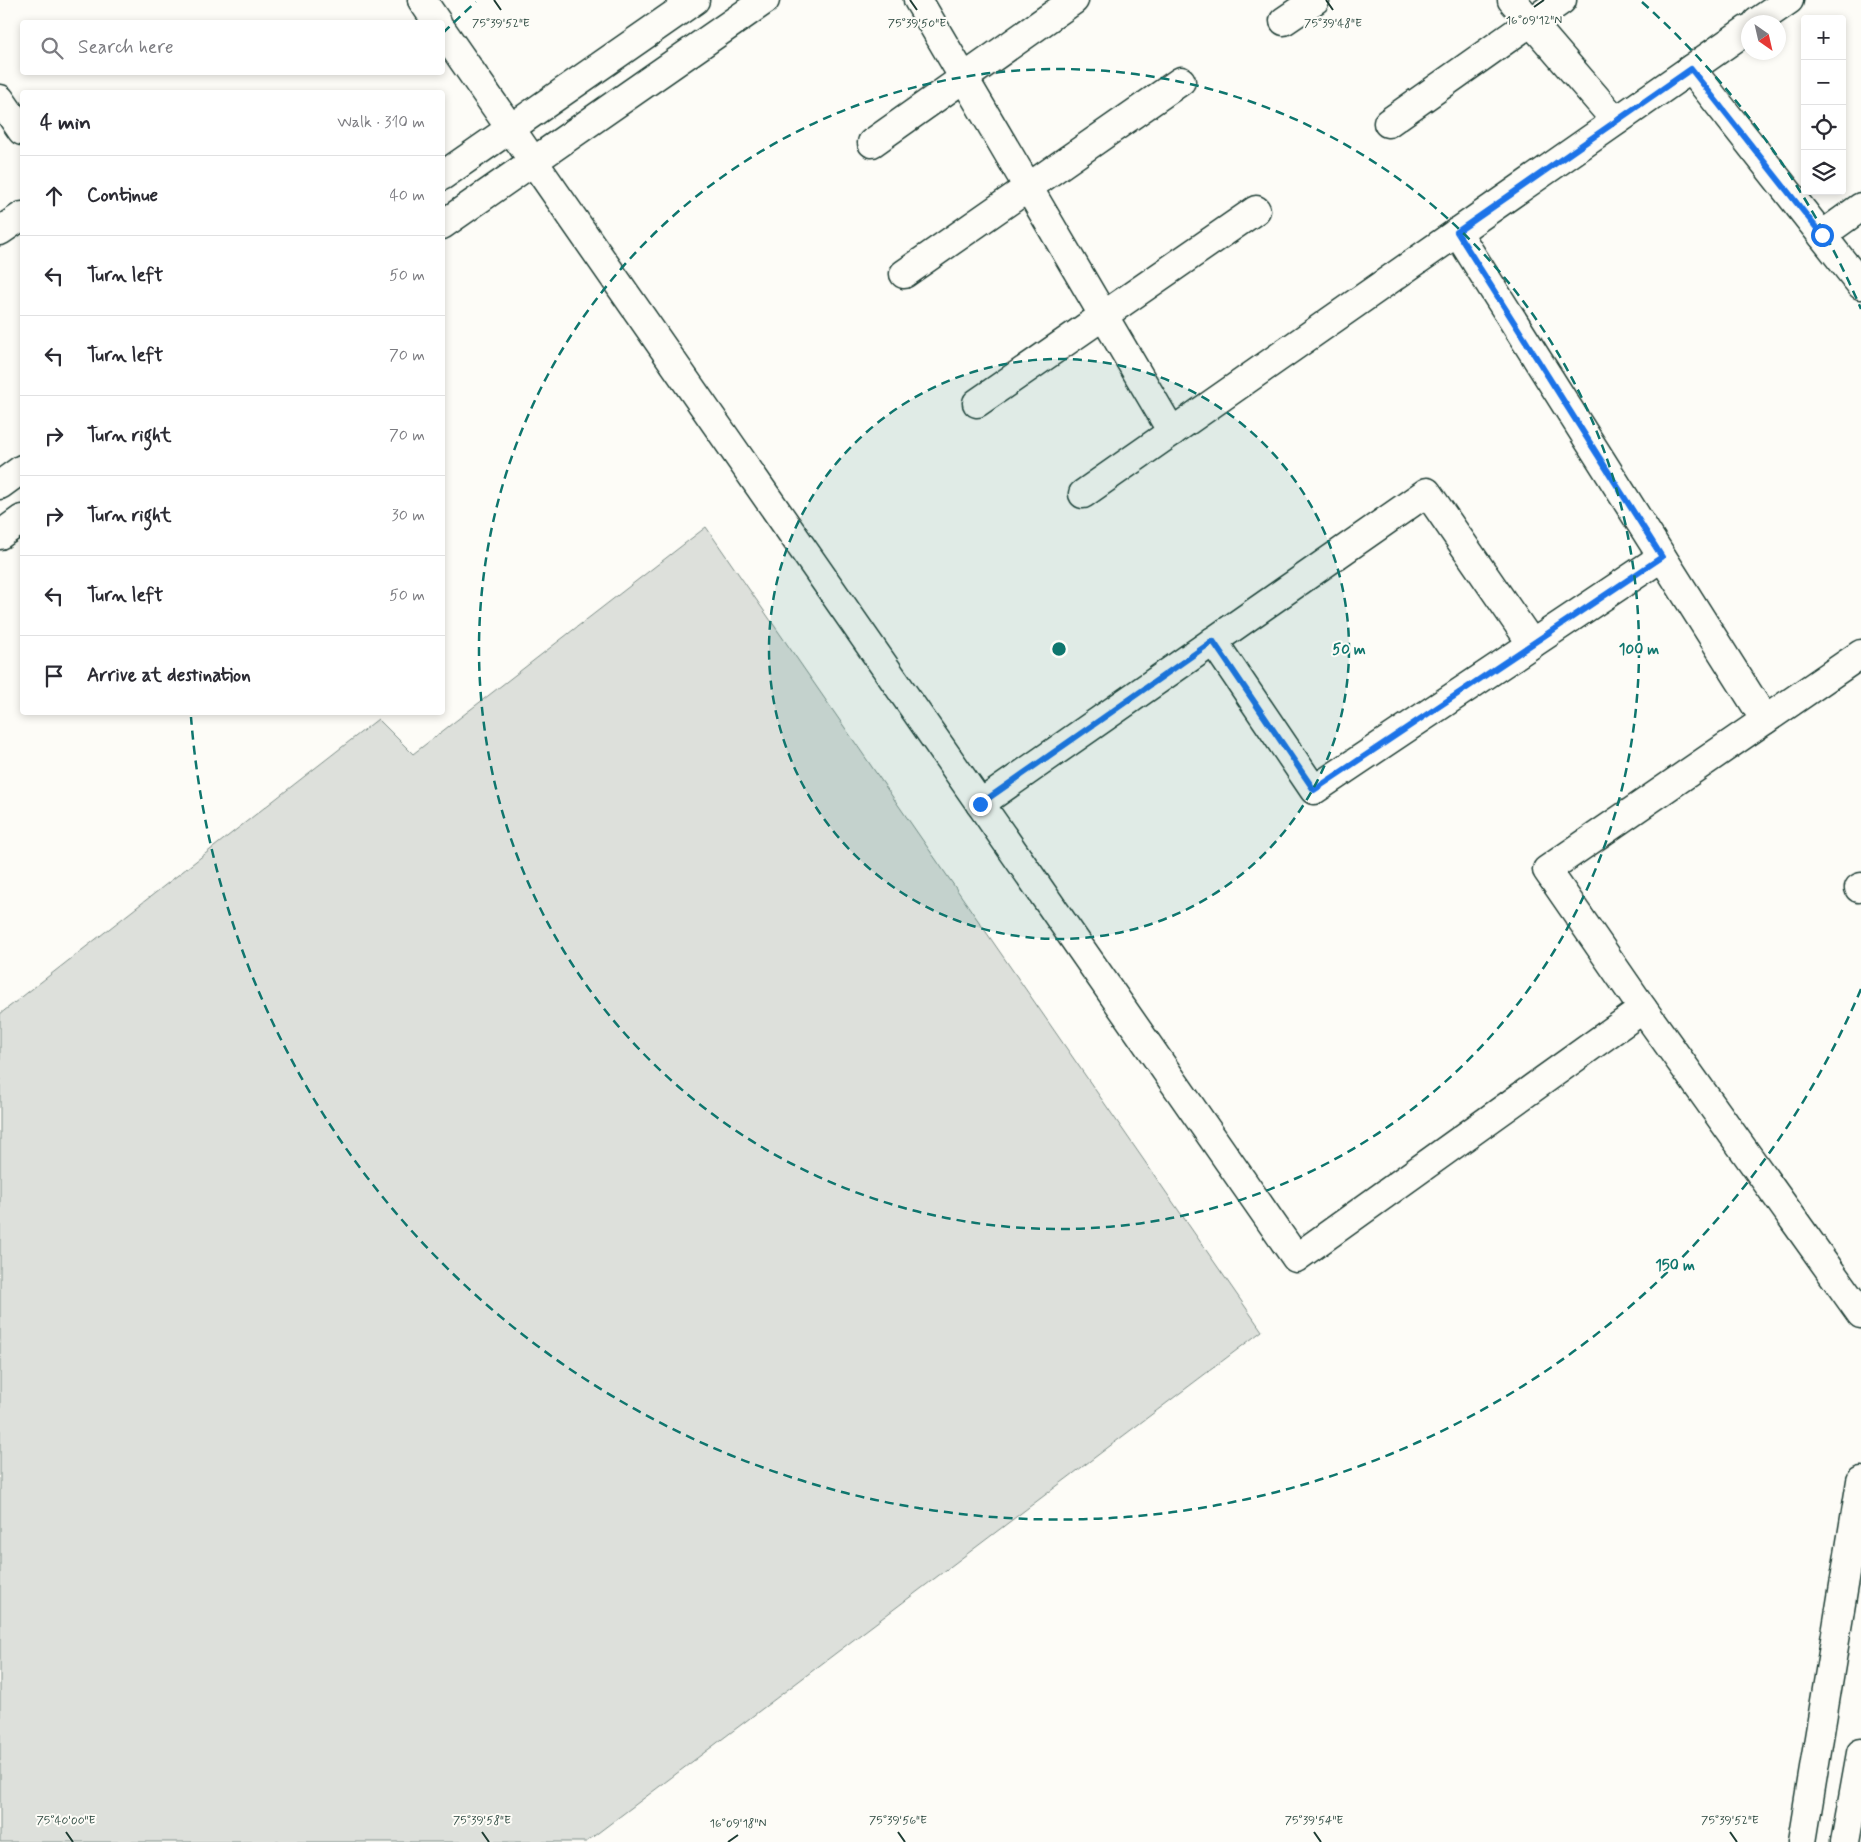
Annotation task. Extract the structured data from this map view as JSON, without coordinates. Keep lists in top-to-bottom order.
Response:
{
  "north": "bottom right",
  "page": {
    "map_buttons": ["+", "−"],
    "search": "Search here",
    "heading": ["4 min", "Walk · 310 m"],
    "list": [
      ["Continue", "40 m"],
      ["Turn left", "50 m"],
      ["Turn left", "70 m"],
      ["Turn right", "70 m"],
      ["Turn right", "30 m"],
      ["Turn left", "50 m"],
      "Arrive at destination"
    ]
  },
  "coordinates": [
    "16°09'12\"N",
    "75°39'50\"E",
    "75°39'48\"E",
    "75°39'52\"E",
    "75°40'00\"E",
    "75°39'58\"E",
    "75°39'56\"E",
    "75°39'54\"E",
    "16°09'18\"N"
  ],
  "rings": ["50 m", "100 m", "150 m"]
}
